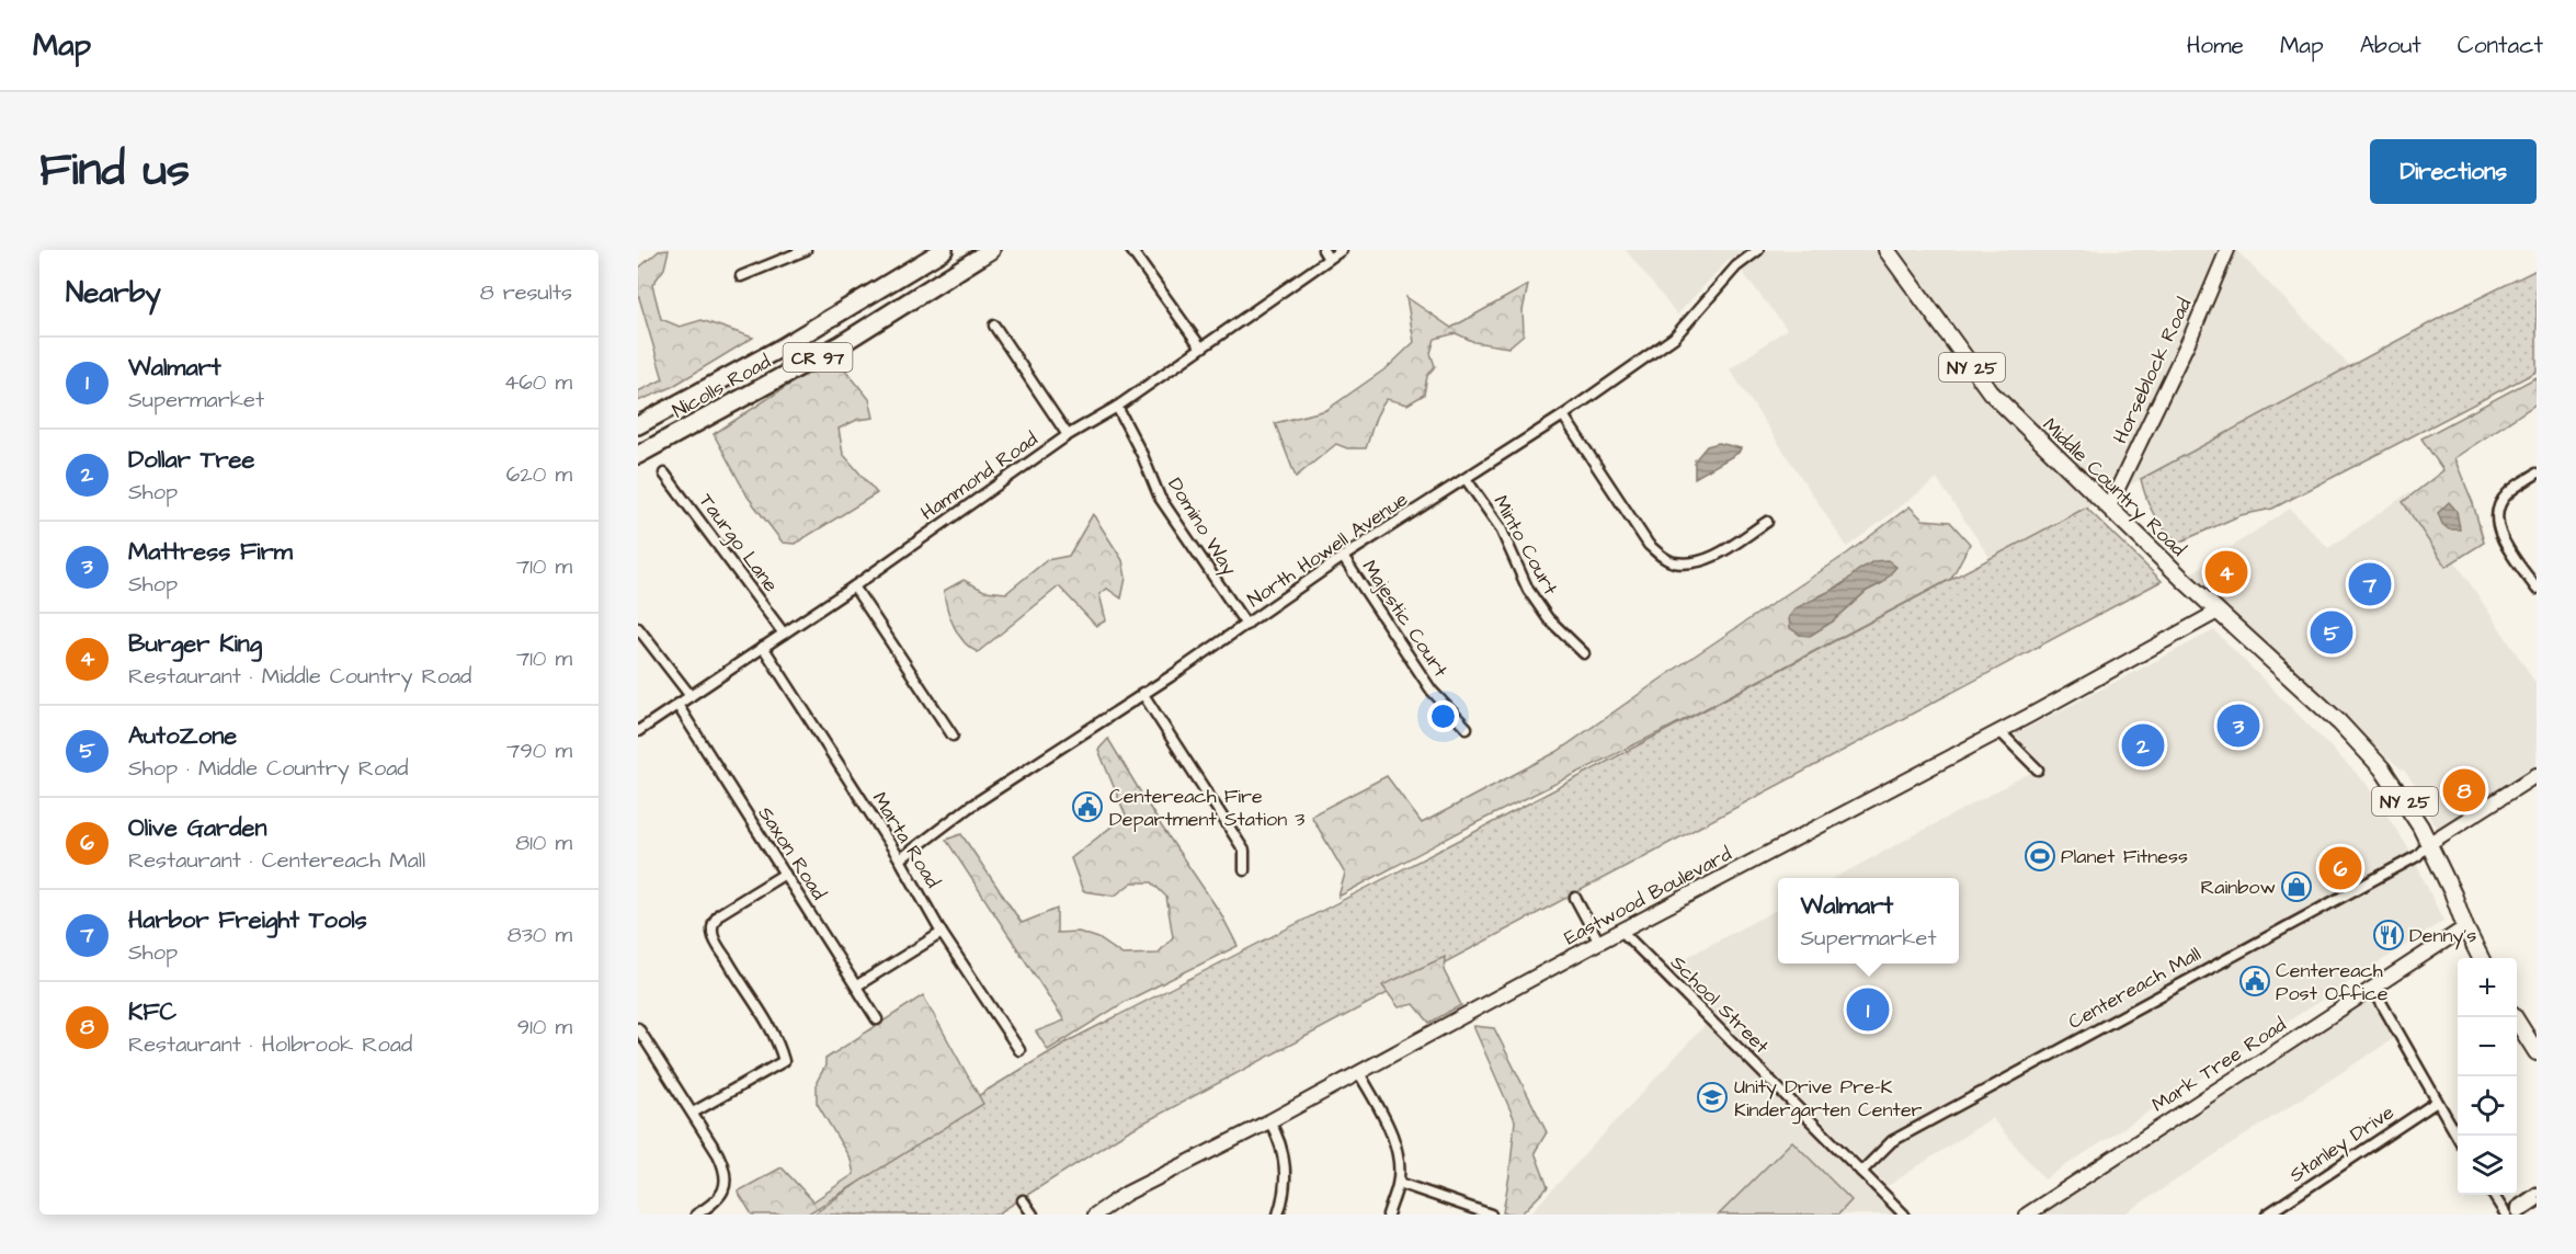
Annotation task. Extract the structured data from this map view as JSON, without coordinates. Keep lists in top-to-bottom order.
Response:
{
  "streets": {
    "highway": ["CR 97", "Nicolls Road"],
    "main road": ["NY 25", "Middle Country Road"],
    "street": [
      "Horseblock Road",
      "Hammond Road",
      "Domino Way",
      "Taurgo Lane",
      "Minto Court",
      "North Howell Avenue",
      "Majestic Court",
      "Marta Road",
      "Saxon Road",
      "Eastwood Boulevard",
      "Centereach Mall",
      "School Street",
      "Mark Tree Road",
      "Stanley Drive"
    ]
  },
  "crossings": [
    ["Horseblock Road", "Middle Country Road"],
    ["Hammond Road", "Domino Way"],
    ["Hammond Road", "Taurgo Lane"],
    ["Hammond Road", "Marta Road"],
    ["Hammond Road", "Saxon Road"],
    ["Middle Country Road", "Eastwood Boulevard"],
    ["Middle Country Road", "Centereach Mall"],
    ["Middle Country Road", "Mark Tree Road"],
    ["Domino Way", "North Howell Avenue"],
    ["Minto Court", "North Howell Avenue"],
    ["North Howell Avenue", "Majestic Court"],
    ["North Howell Avenue", "Marta Road"],
    ["Eastwood Boulevard", "School Street"],
    ["Centereach Mall", "School Street"]
  ],
  "places": {
    "public building": ["Centereach Fire Department Station 3", "Centereach Post Office"],
    "sports": ["Planet Fitness"],
    "shop": ["Rainbow"],
    "restaurant": ["Denny's"],
    "school or university": ["Unity Drive Pre-K Kindergarten Center"]
  },
  "page": {
    "header": "Map",
    "nav": [
      "Home",
      "Map",
      "About",
      "Contact"
    ],
    "title": "Find us",
    "buttons": "Directions",
    "heading": ["Nearby", "8 results"],
    "list": [
      {
        "mark": "1",
        "name": "Walmart",
        "note": "Supermarket",
        "value": "460 m"
      },
      {
        "mark": "2",
        "name": "Dollar Tree",
        "note": "Shop",
        "value": "620 m"
      },
      {
        "mark": "3",
        "name": "Mattress Firm",
        "note": "Shop",
        "value": "710 m"
      },
      {
        "mark": "4",
        "name": "Burger King",
        "note": "Restaurant · Middle Country Road",
        "value": "710 m"
      },
      {
        "mark": "5",
        "name": "AutoZone",
        "note": "Shop · Middle Country Road",
        "value": "790 m"
      },
      {
        "mark": "6",
        "name": "Olive Garden",
        "note": "Restaurant · Centereach Mall",
        "value": "810 m"
      },
      {
        "mark": "7",
        "name": "Harbor Freight Tools",
        "note": "Shop",
        "value": "830 m"
      },
      {
        "mark": "8",
        "name": "KFC",
        "note": "Restaurant · Holbrook Road",
        "value": "910 m"
      }
    ],
    "pins": [
      "4",
      "7",
      "5",
      "3",
      "2",
      "8",
      "6",
      "1"
    ],
    "popup": ["Walmart", "Supermarket"],
    "map_buttons": ["+", "−"]
  }
}
